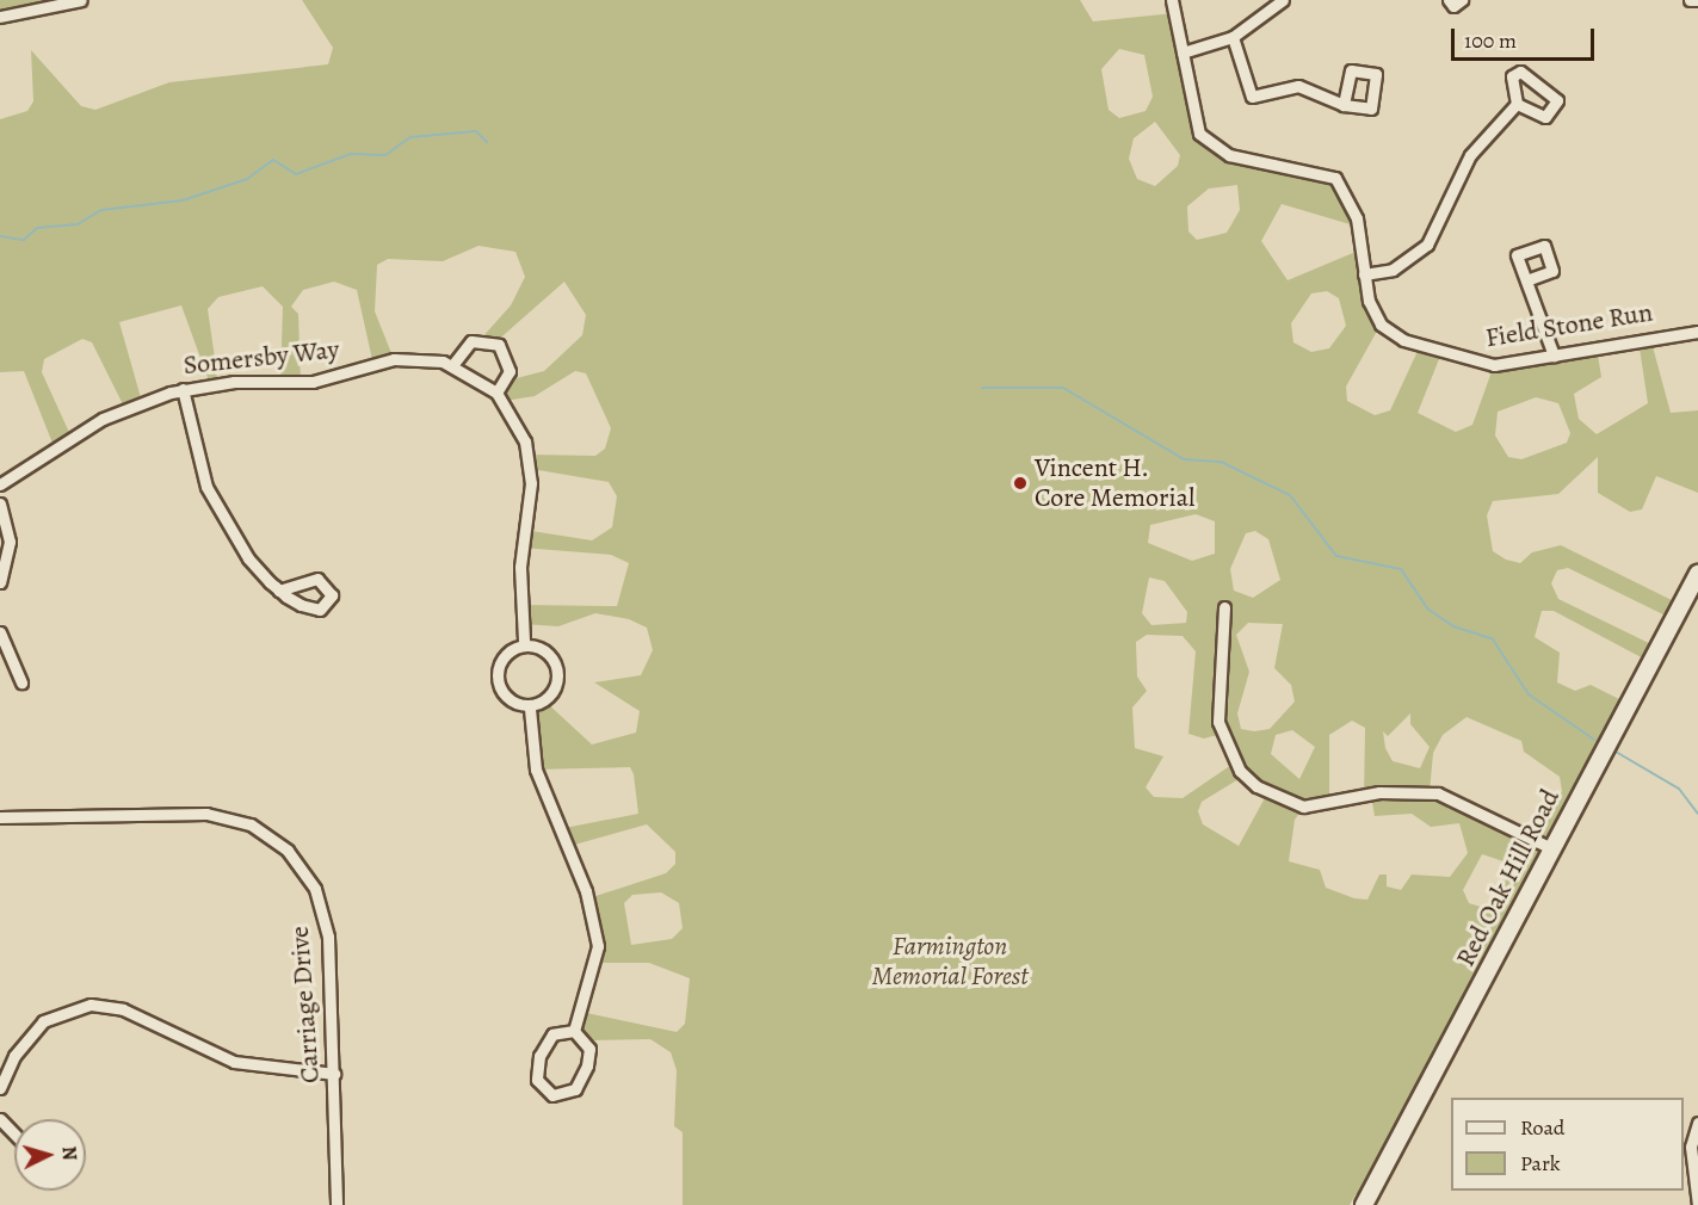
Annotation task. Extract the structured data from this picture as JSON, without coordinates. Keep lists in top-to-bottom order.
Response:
{
  "streets": {
    "street": [
      "Field Stone Run",
      "Somersby Way",
      "Red Oak Hill Road",
      "Carriage Drive"
    ]
  },
  "parks": ["Farmington Memorial Forest"],
  "places": ["Vincent H. Core Memorial"],
  "legend": ["Road", "Park"],
  "scale_bar": "100 m",
  "north": "right"
}
